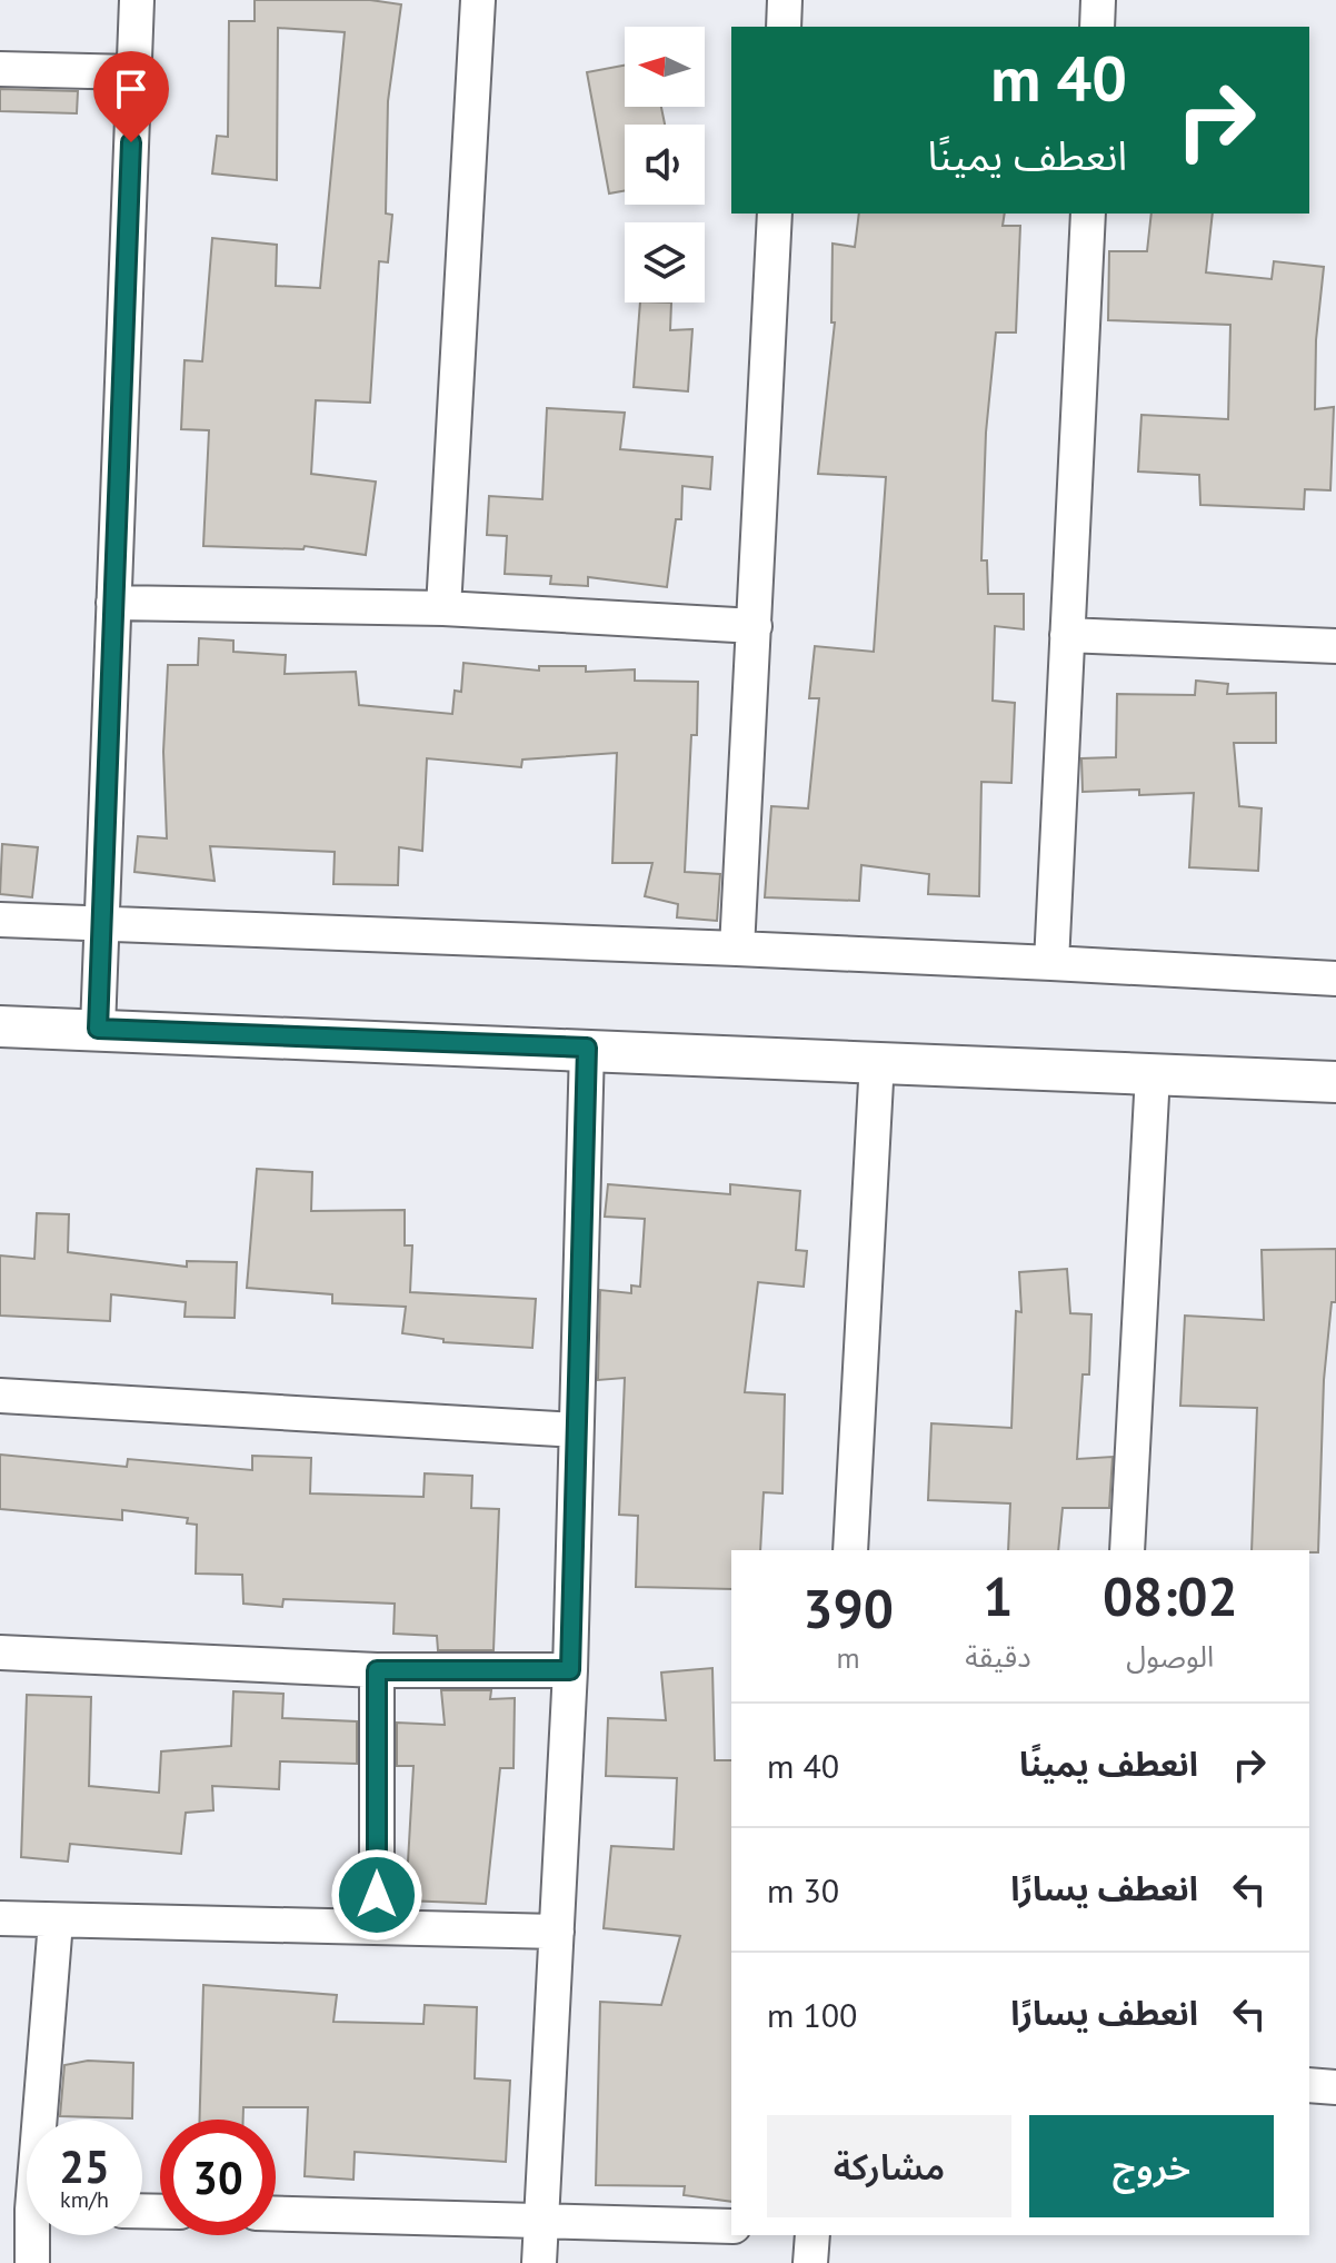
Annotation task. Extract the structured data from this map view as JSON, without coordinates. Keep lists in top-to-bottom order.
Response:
{
  "north": "left",
  "page": {
    "turn": ["40 m", "انعطف يمينًا"],
    "eta": [
      "08:02",
      "الوصول",
      "1",
      "دقيقة",
      "390",
      "m"
    ],
    "list": [
      {
        "name": "انعطف يمينًا",
        "value": "40 m"
      },
      {
        "name": "انعطف يسارًا",
        "value": "30 m"
      },
      {
        "name": "انعطف يسارًا",
        "value": "100 m"
      }
    ],
    "buttons": ["خروج", "مشاركة"],
    "speed": "25 km/h",
    "limit": "30"
  }
}
